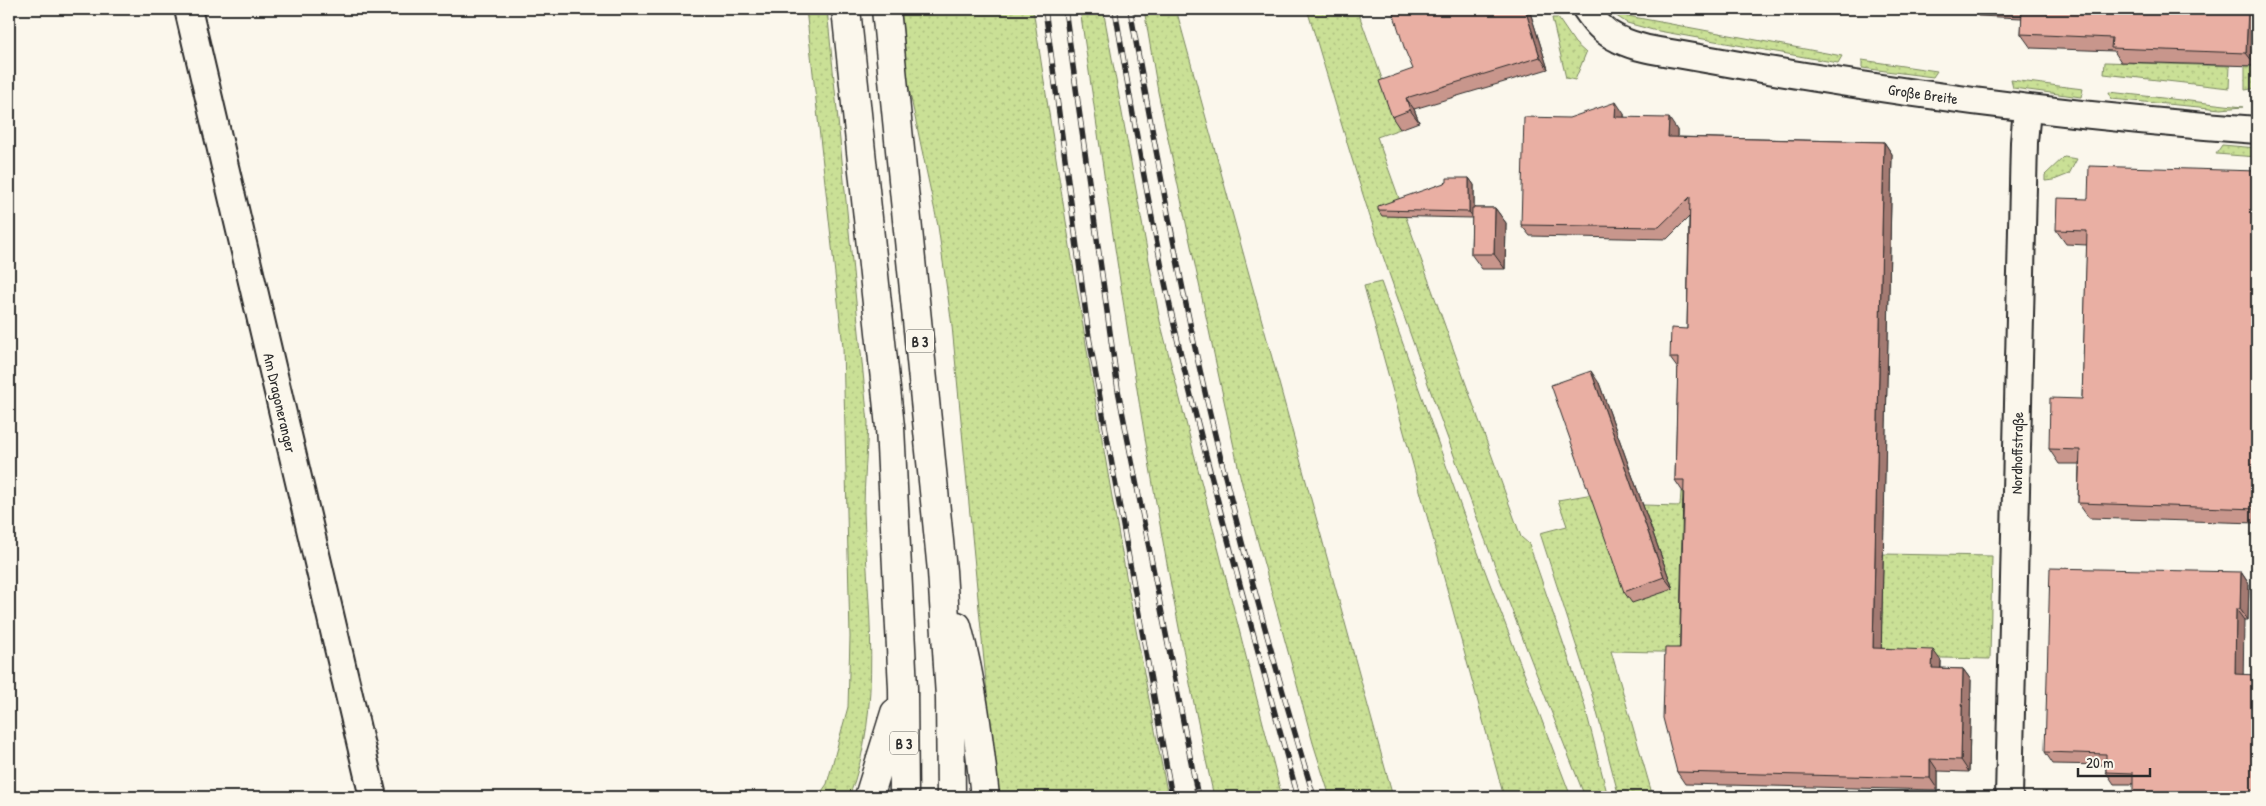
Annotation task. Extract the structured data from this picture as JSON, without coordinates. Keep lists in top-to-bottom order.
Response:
{
  "streets": {
    "highway": ["B 3"],
    "street": ["Große Breite", "Am Dragoneranger", "Nordhoffstraße"]
  },
  "crossings": [
    ["Große Breite", "Nordhoffstraße"]
  ],
  "scale_bar": "20 m"
}
